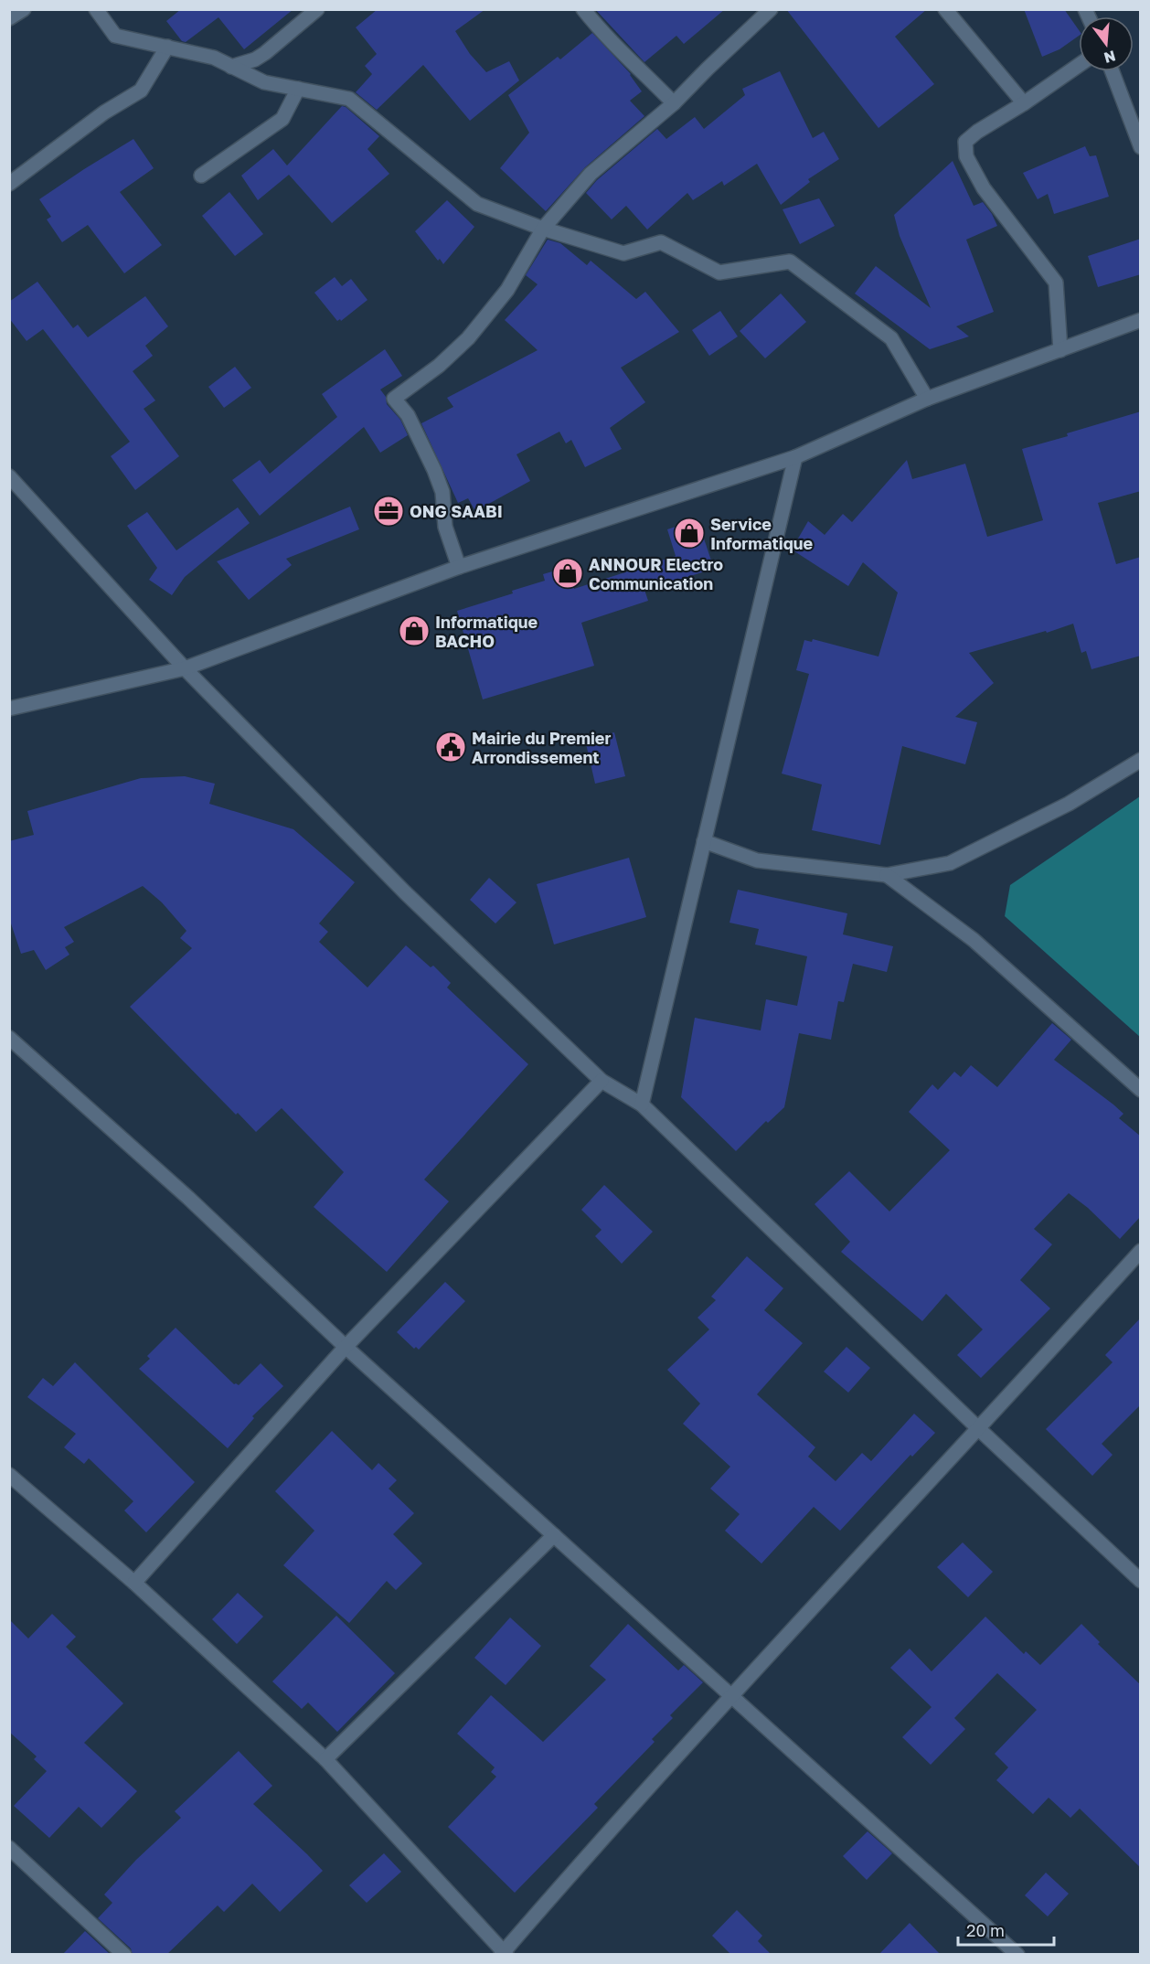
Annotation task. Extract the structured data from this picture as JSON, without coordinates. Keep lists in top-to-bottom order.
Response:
{
  "places": {
    "office": ["ONG SAABI"],
    "shop": ["Service Informatique", "ANNOUR Electro Communication", "Informatique BACHO"],
    "public building": ["Mairie du Premier Arrondissement"]
  },
  "scale_bar": "20 m",
  "north": "bottom"
}
